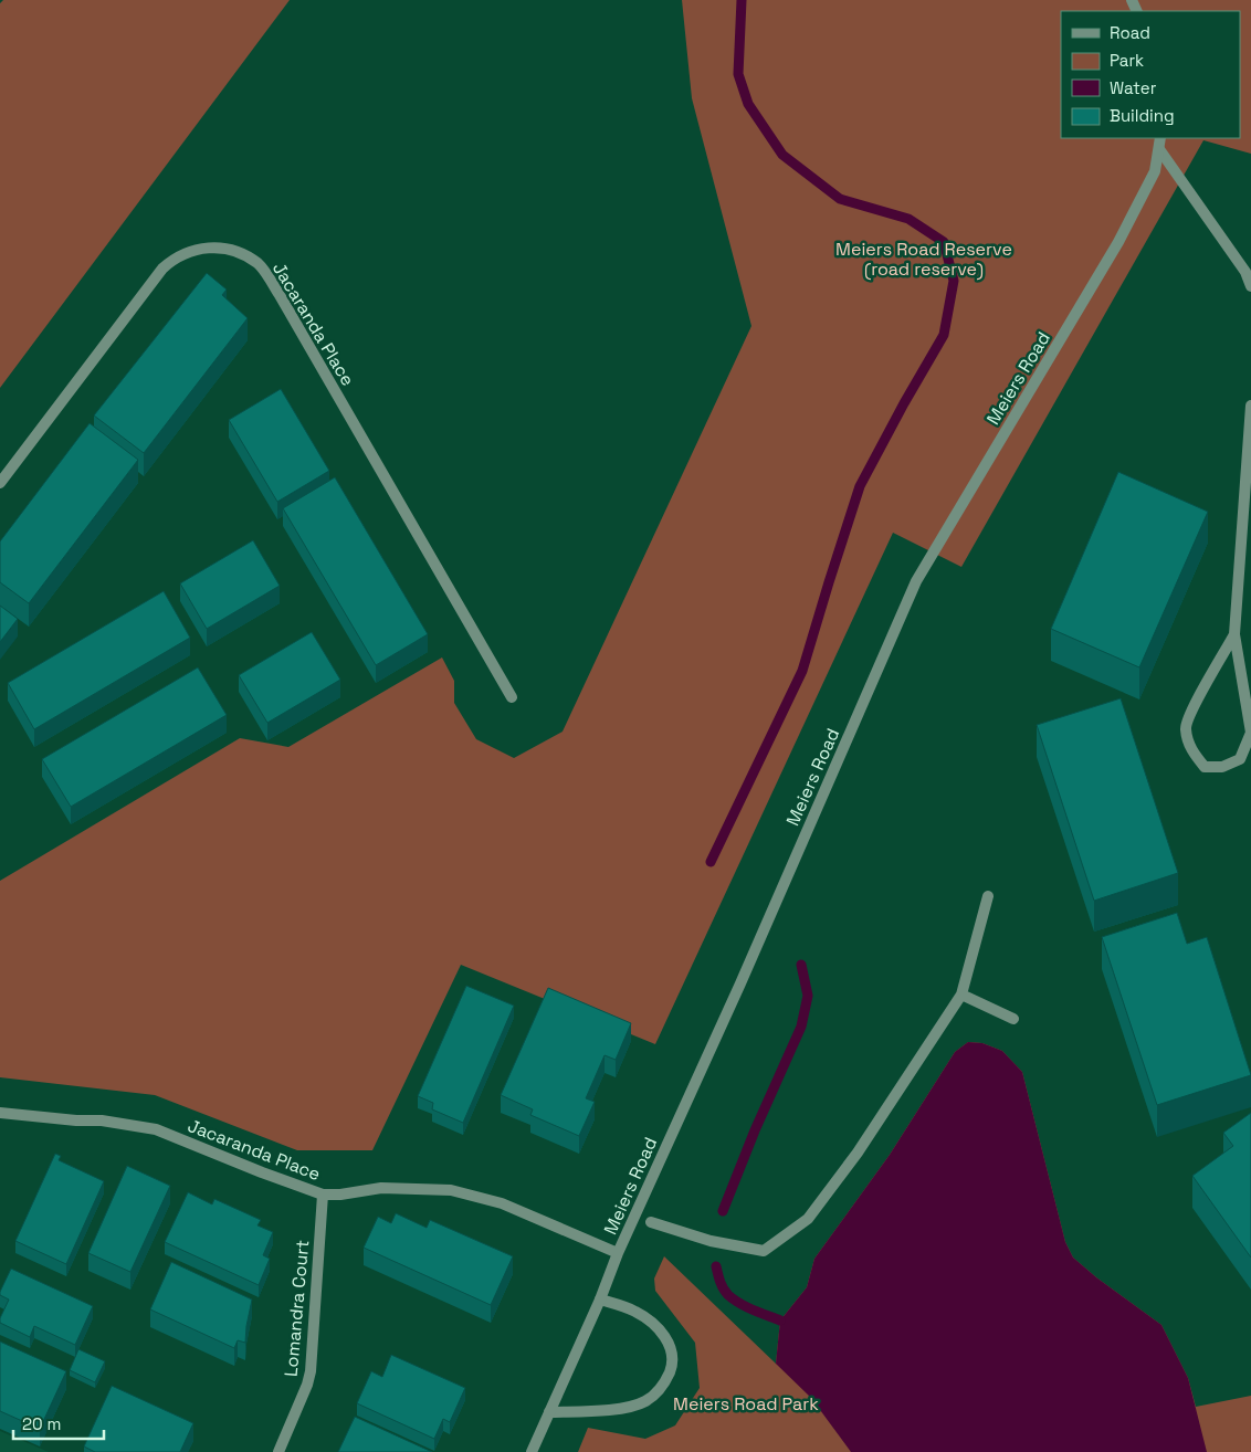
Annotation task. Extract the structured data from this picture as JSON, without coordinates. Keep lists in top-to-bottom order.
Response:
{
  "streets": {
    "street": ["Jacaranda Place", "Meiers Road", "Lomandra Court"]
  },
  "crossings": [
    ["Jacaranda Place", "Meiers Road"],
    ["Jacaranda Place", "Lomandra Court"]
  ],
  "parks": ["Meiers Road Reserve (road reserve)", "Meiers Road Park"],
  "legend": [
    "Road",
    "Park",
    "Water",
    "Building"
  ],
  "scale_bar": "20 m"
}
